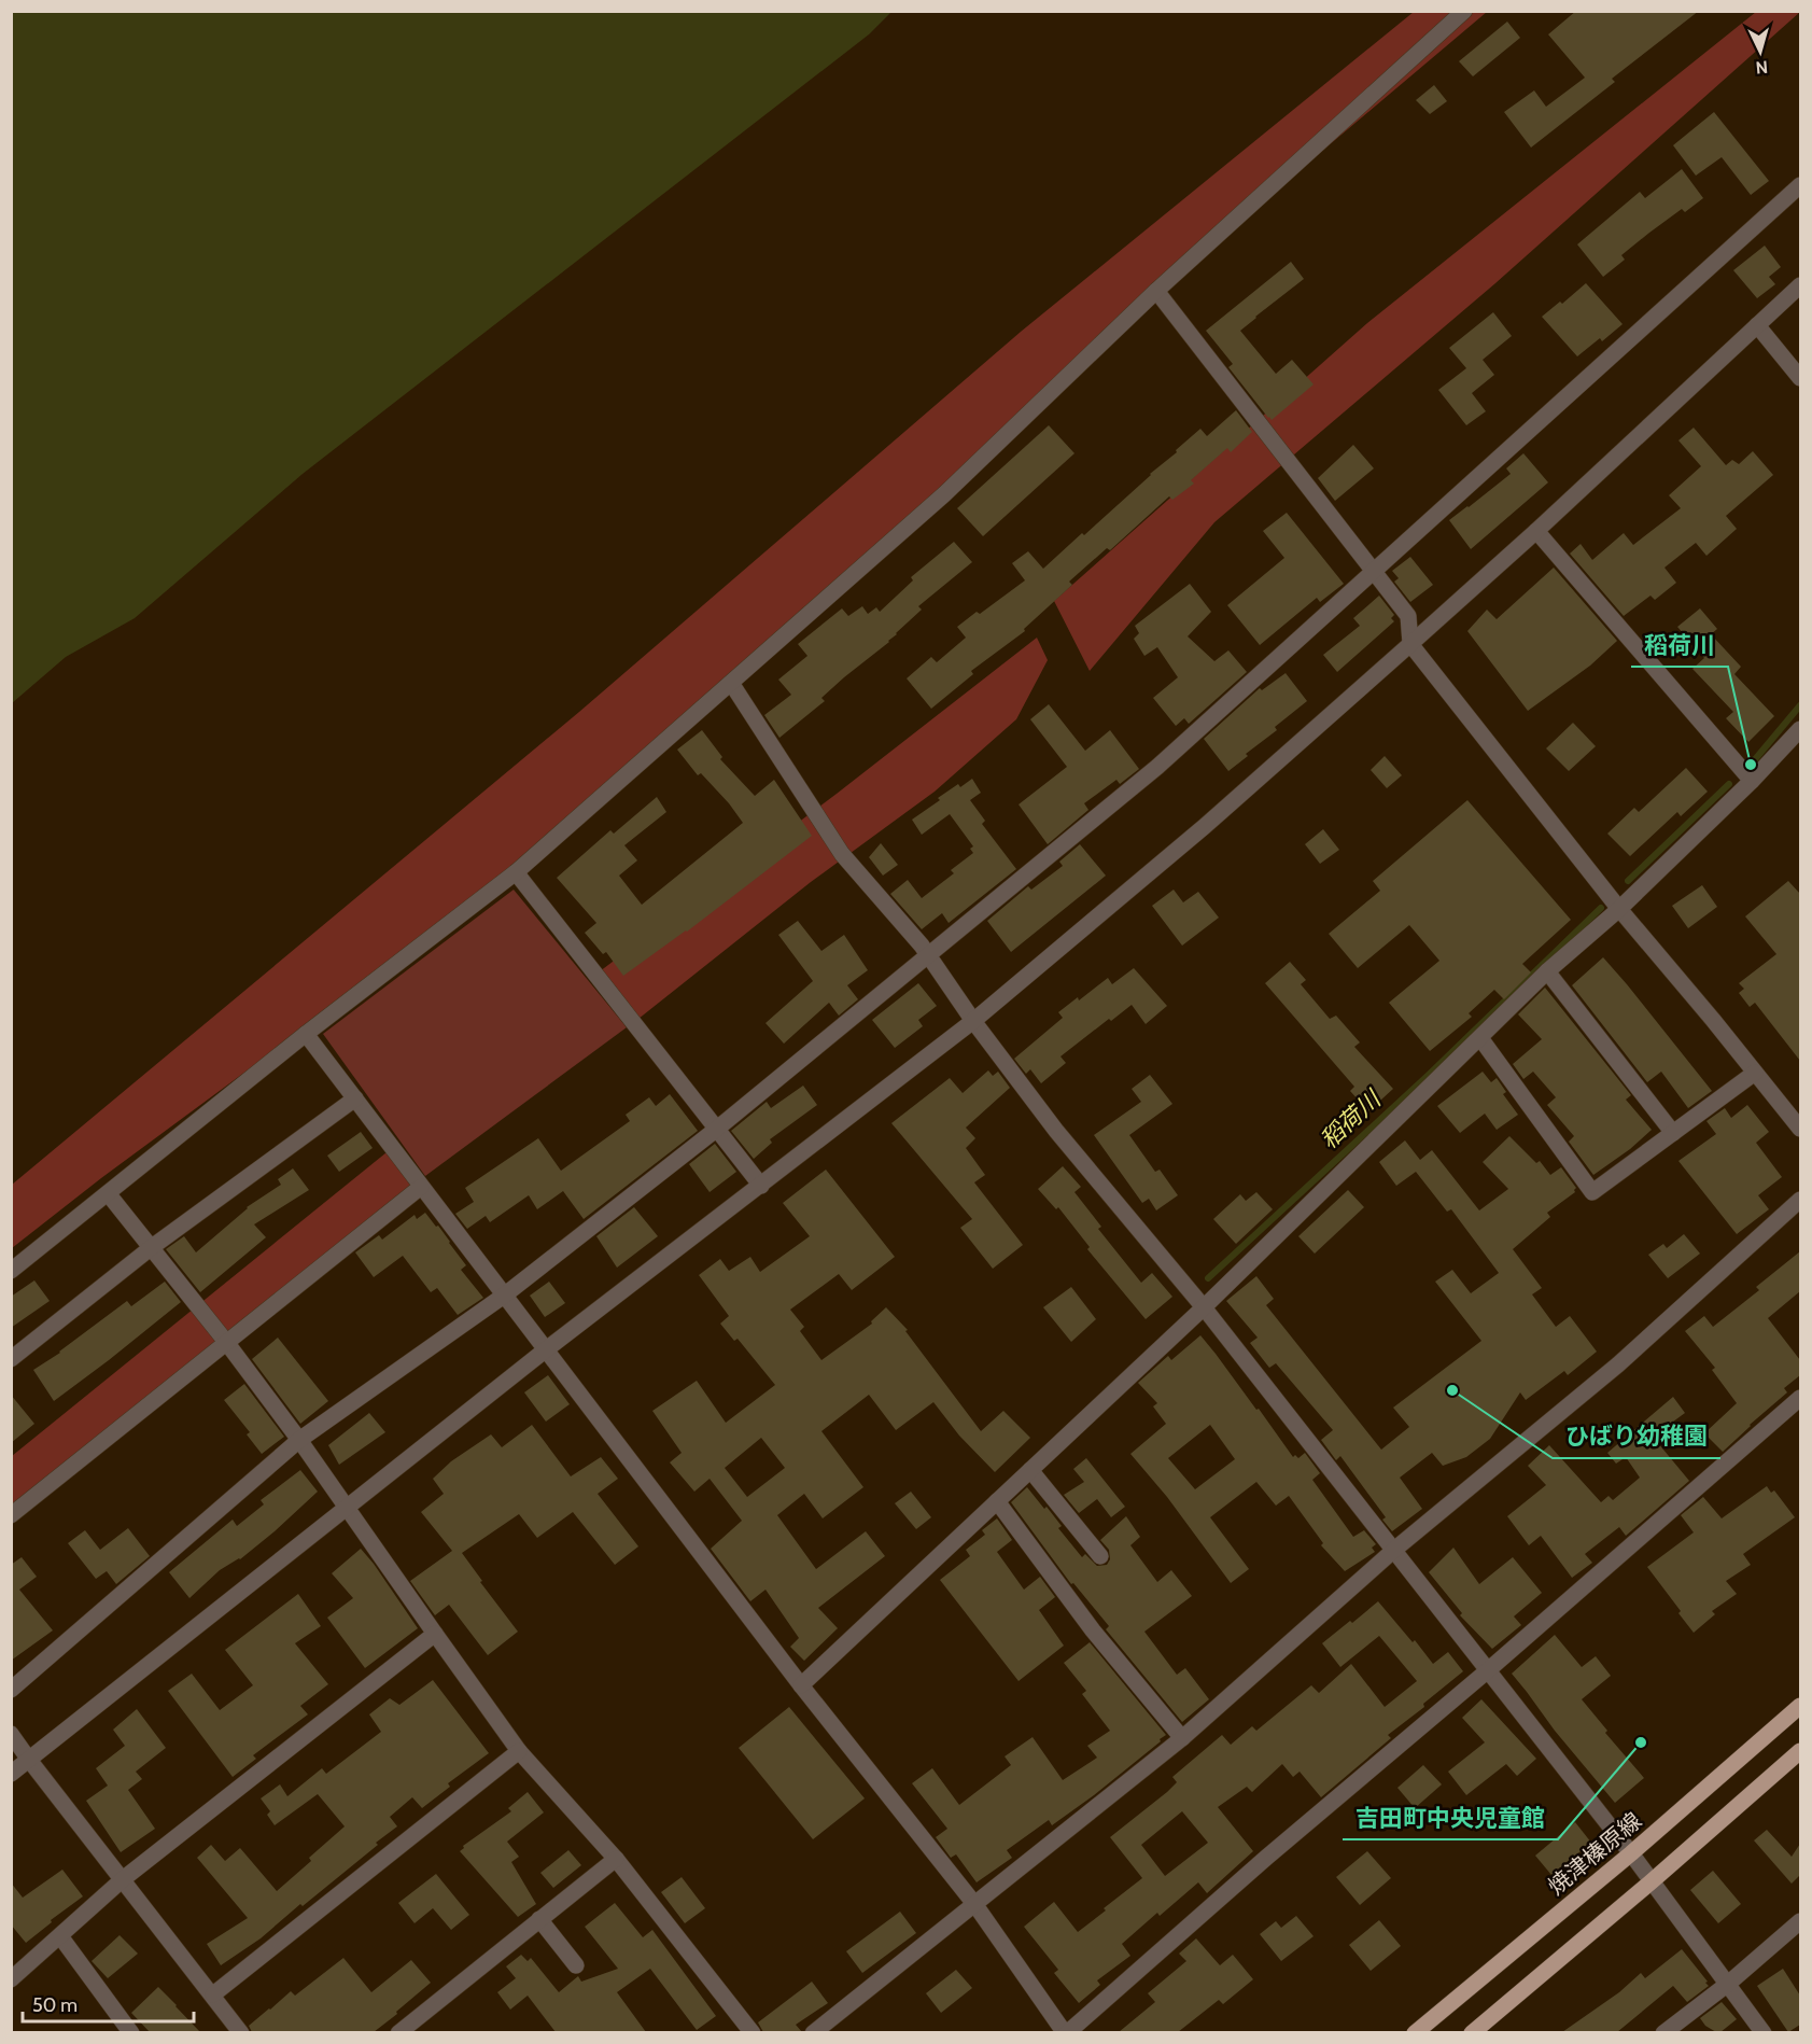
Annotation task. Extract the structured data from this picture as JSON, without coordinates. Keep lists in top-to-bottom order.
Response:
{
  "streets": {
    "main road": ["焼津榛原線"]
  },
  "water": ["稻荷川"],
  "places": ["稻荷川", "ひばり幼稚園", "吉田町中央児童館"],
  "scale_bar": "50 m",
  "north": "bottom"
}
